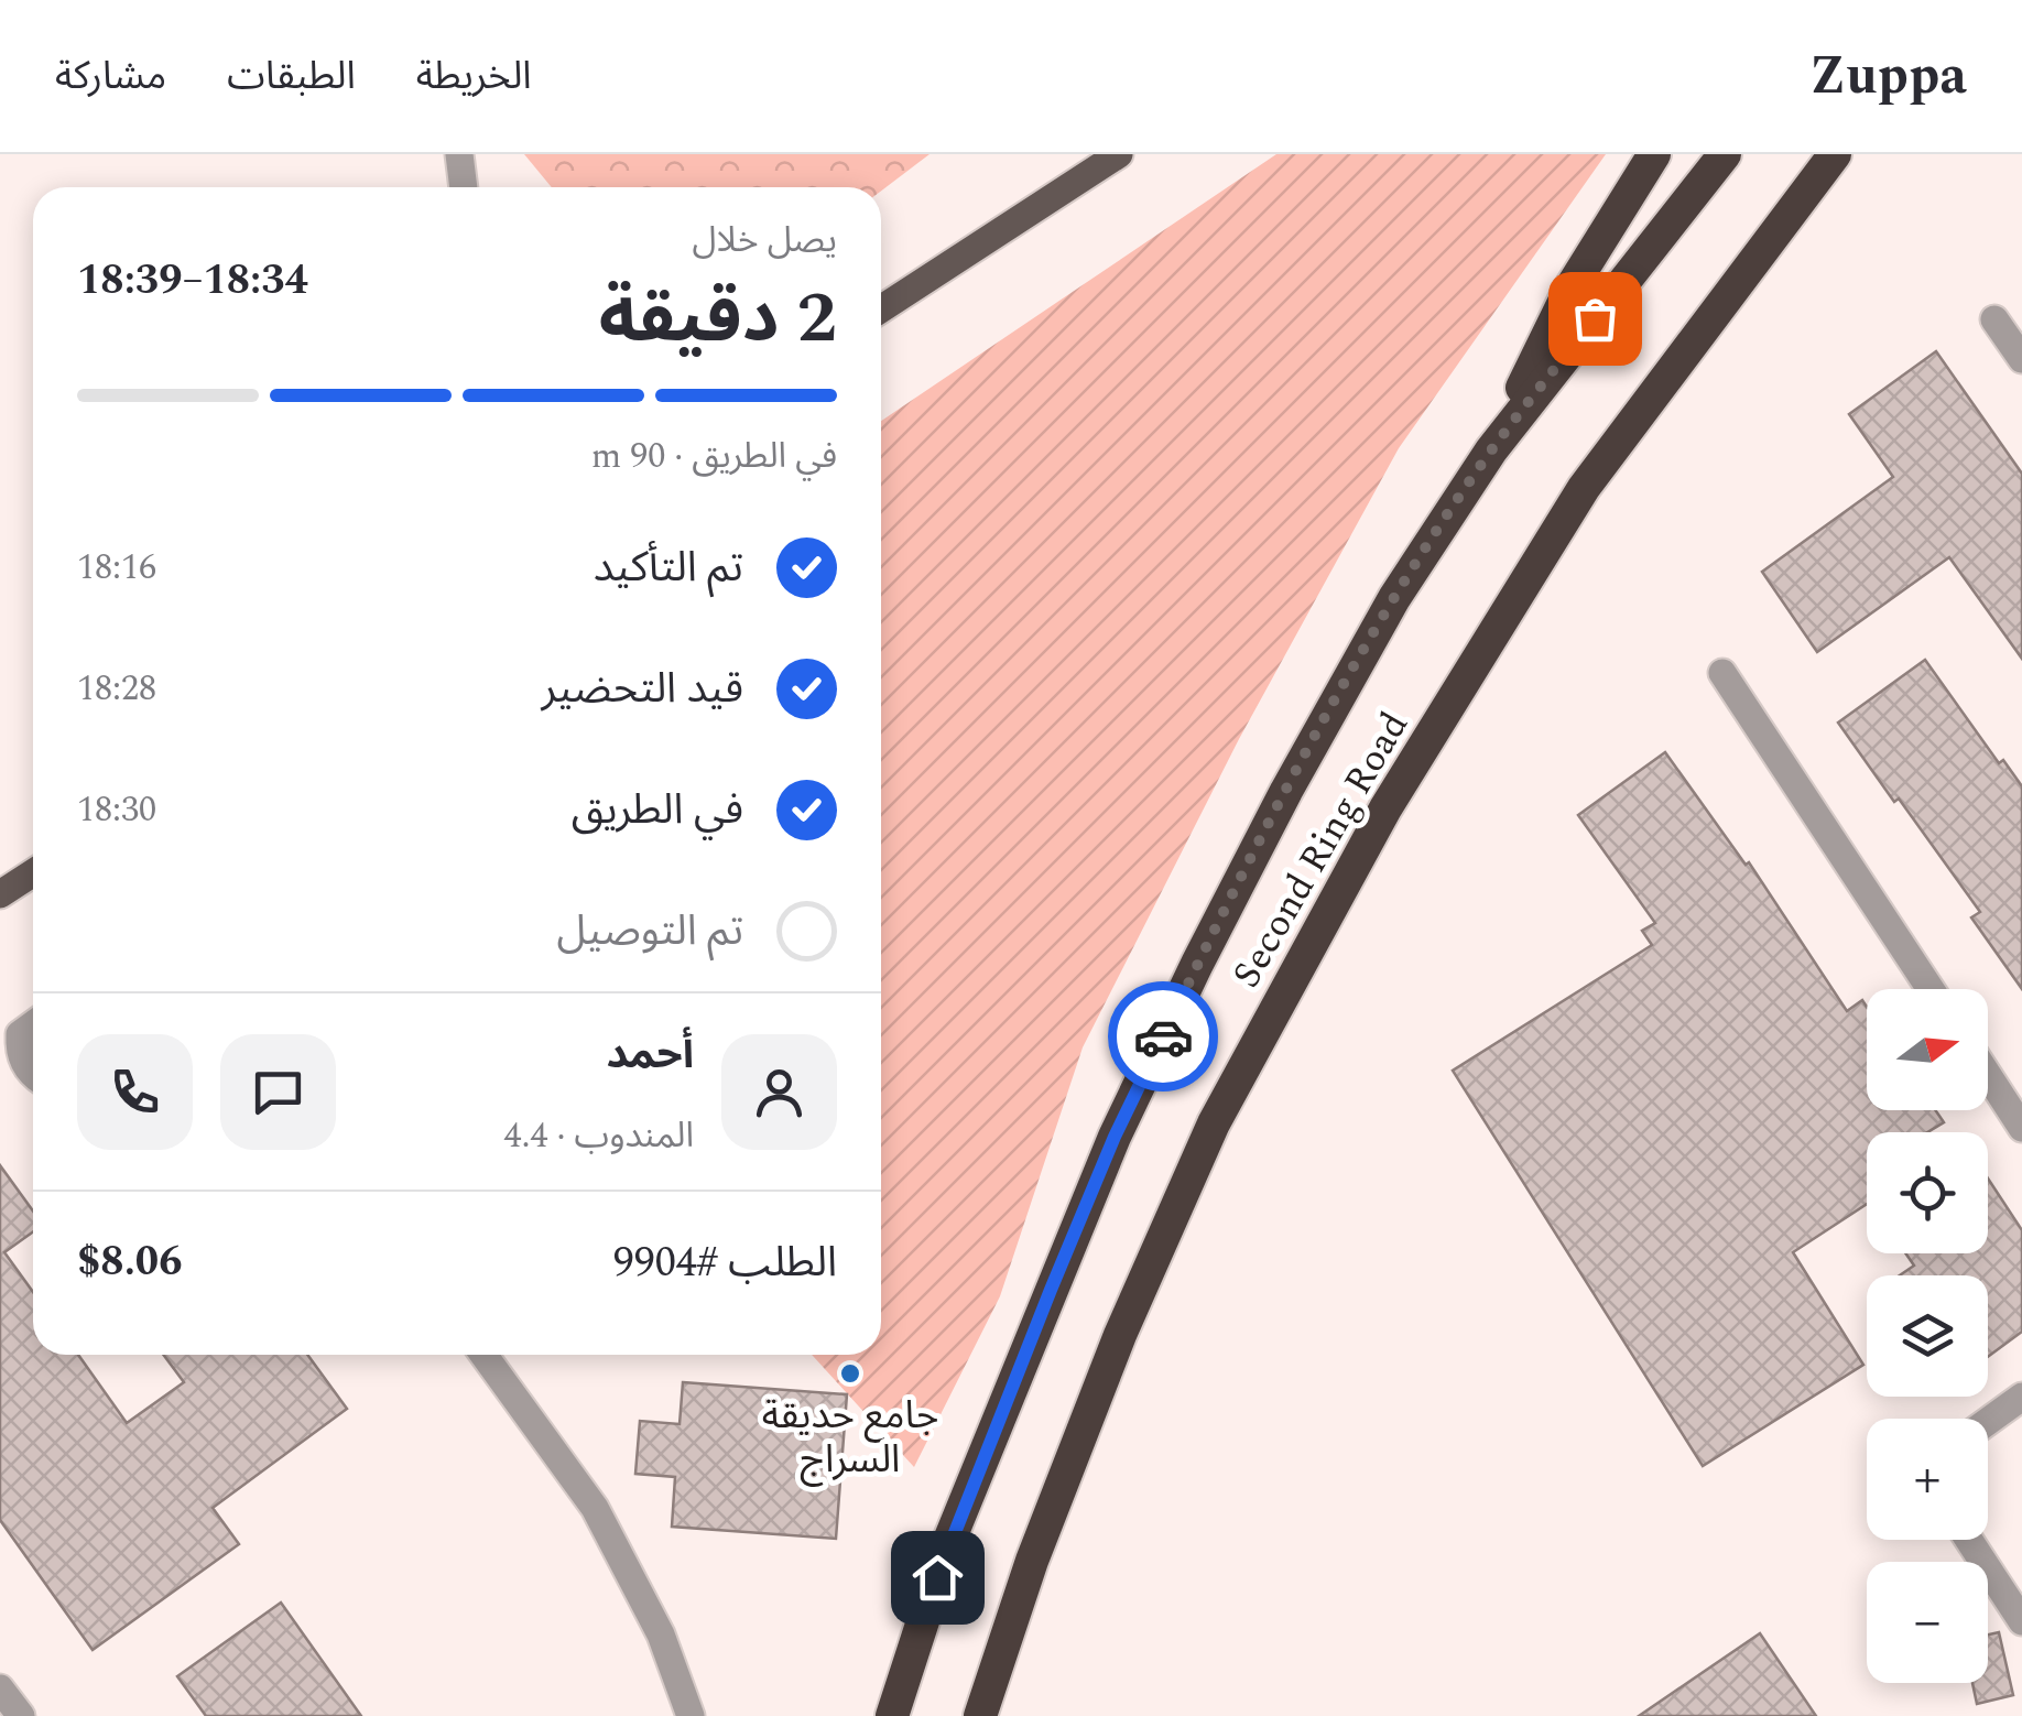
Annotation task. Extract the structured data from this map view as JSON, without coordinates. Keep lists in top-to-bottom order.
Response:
{
  "streets": {
    "highway": ["Second Ring Road"]
  },
  "places": ["جامع حديقة السراج"],
  "north": "right",
  "page": {
    "header": "Zuppa",
    "nav": ["الخريطة", "الطبقات", "مشاركة"],
    "heading": ["2 دقيقة", "يصل خلال", "18:34–18:39"],
    "panel": [
      "أحمد",
      "المندوب · 4.4",
      "الطلب #9904",
      "$8.06"
    ],
    "bar": "في الطريق · 90 m",
    "list": [
      ["تم التأكيد", "18:16"],
      ["قيد التحضير", "18:28"],
      ["في الطريق", "18:30"],
      "تم التوصيل"
    ],
    "map_buttons": ["+", "−"]
  }
}
